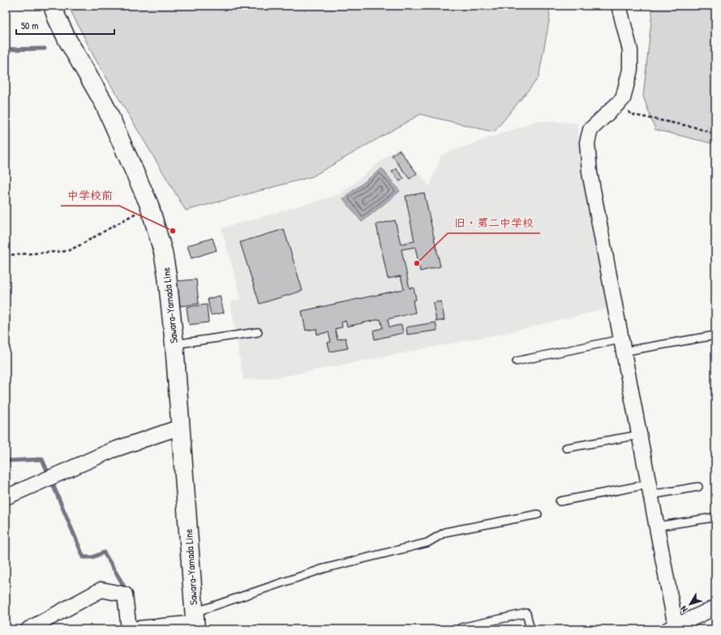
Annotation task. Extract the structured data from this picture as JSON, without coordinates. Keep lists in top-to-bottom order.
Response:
{
  "streets": {
    "main road": ["Sawara-Yamada Line"]
  },
  "places": ["中学校前", "旧・第二中学校"],
  "scale_bar": "50 m",
  "north": "bottom left"
}
